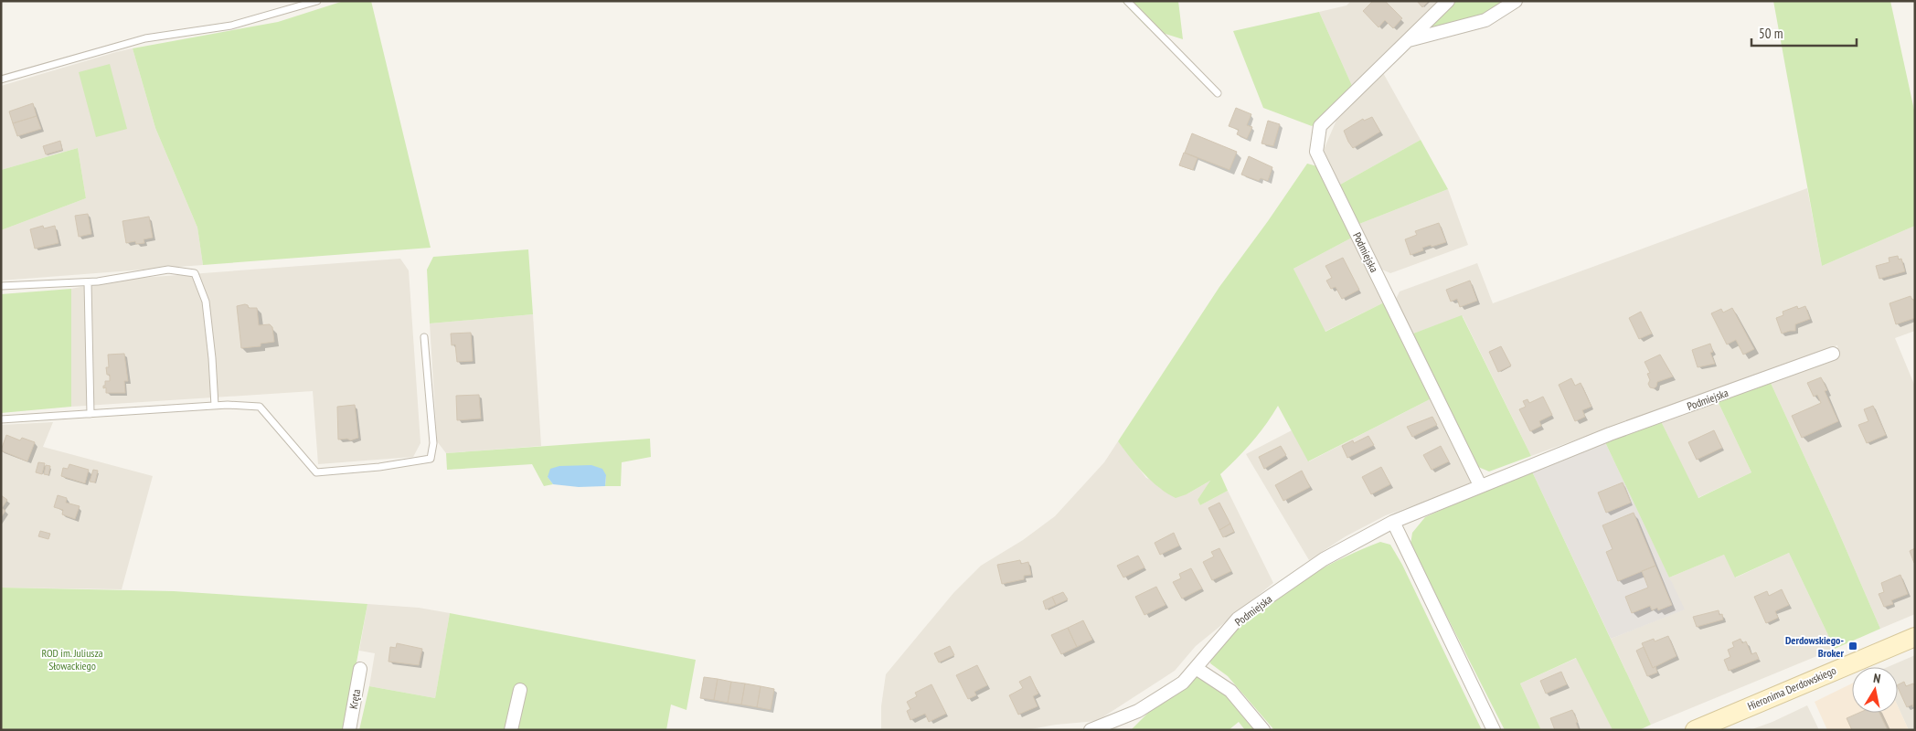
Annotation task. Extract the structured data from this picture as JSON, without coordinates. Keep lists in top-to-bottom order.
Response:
{
  "streets": {
    "street": ["Podmiejska", "Hieronima Derdowskiego", "Kręta"]
  },
  "parks": ["ROD im. Juliusza Słowackiego"],
  "places": {
    "transit": ["Derdowskiego- Broker"]
  },
  "scale_bar": "50 m",
  "north": "top"
}
